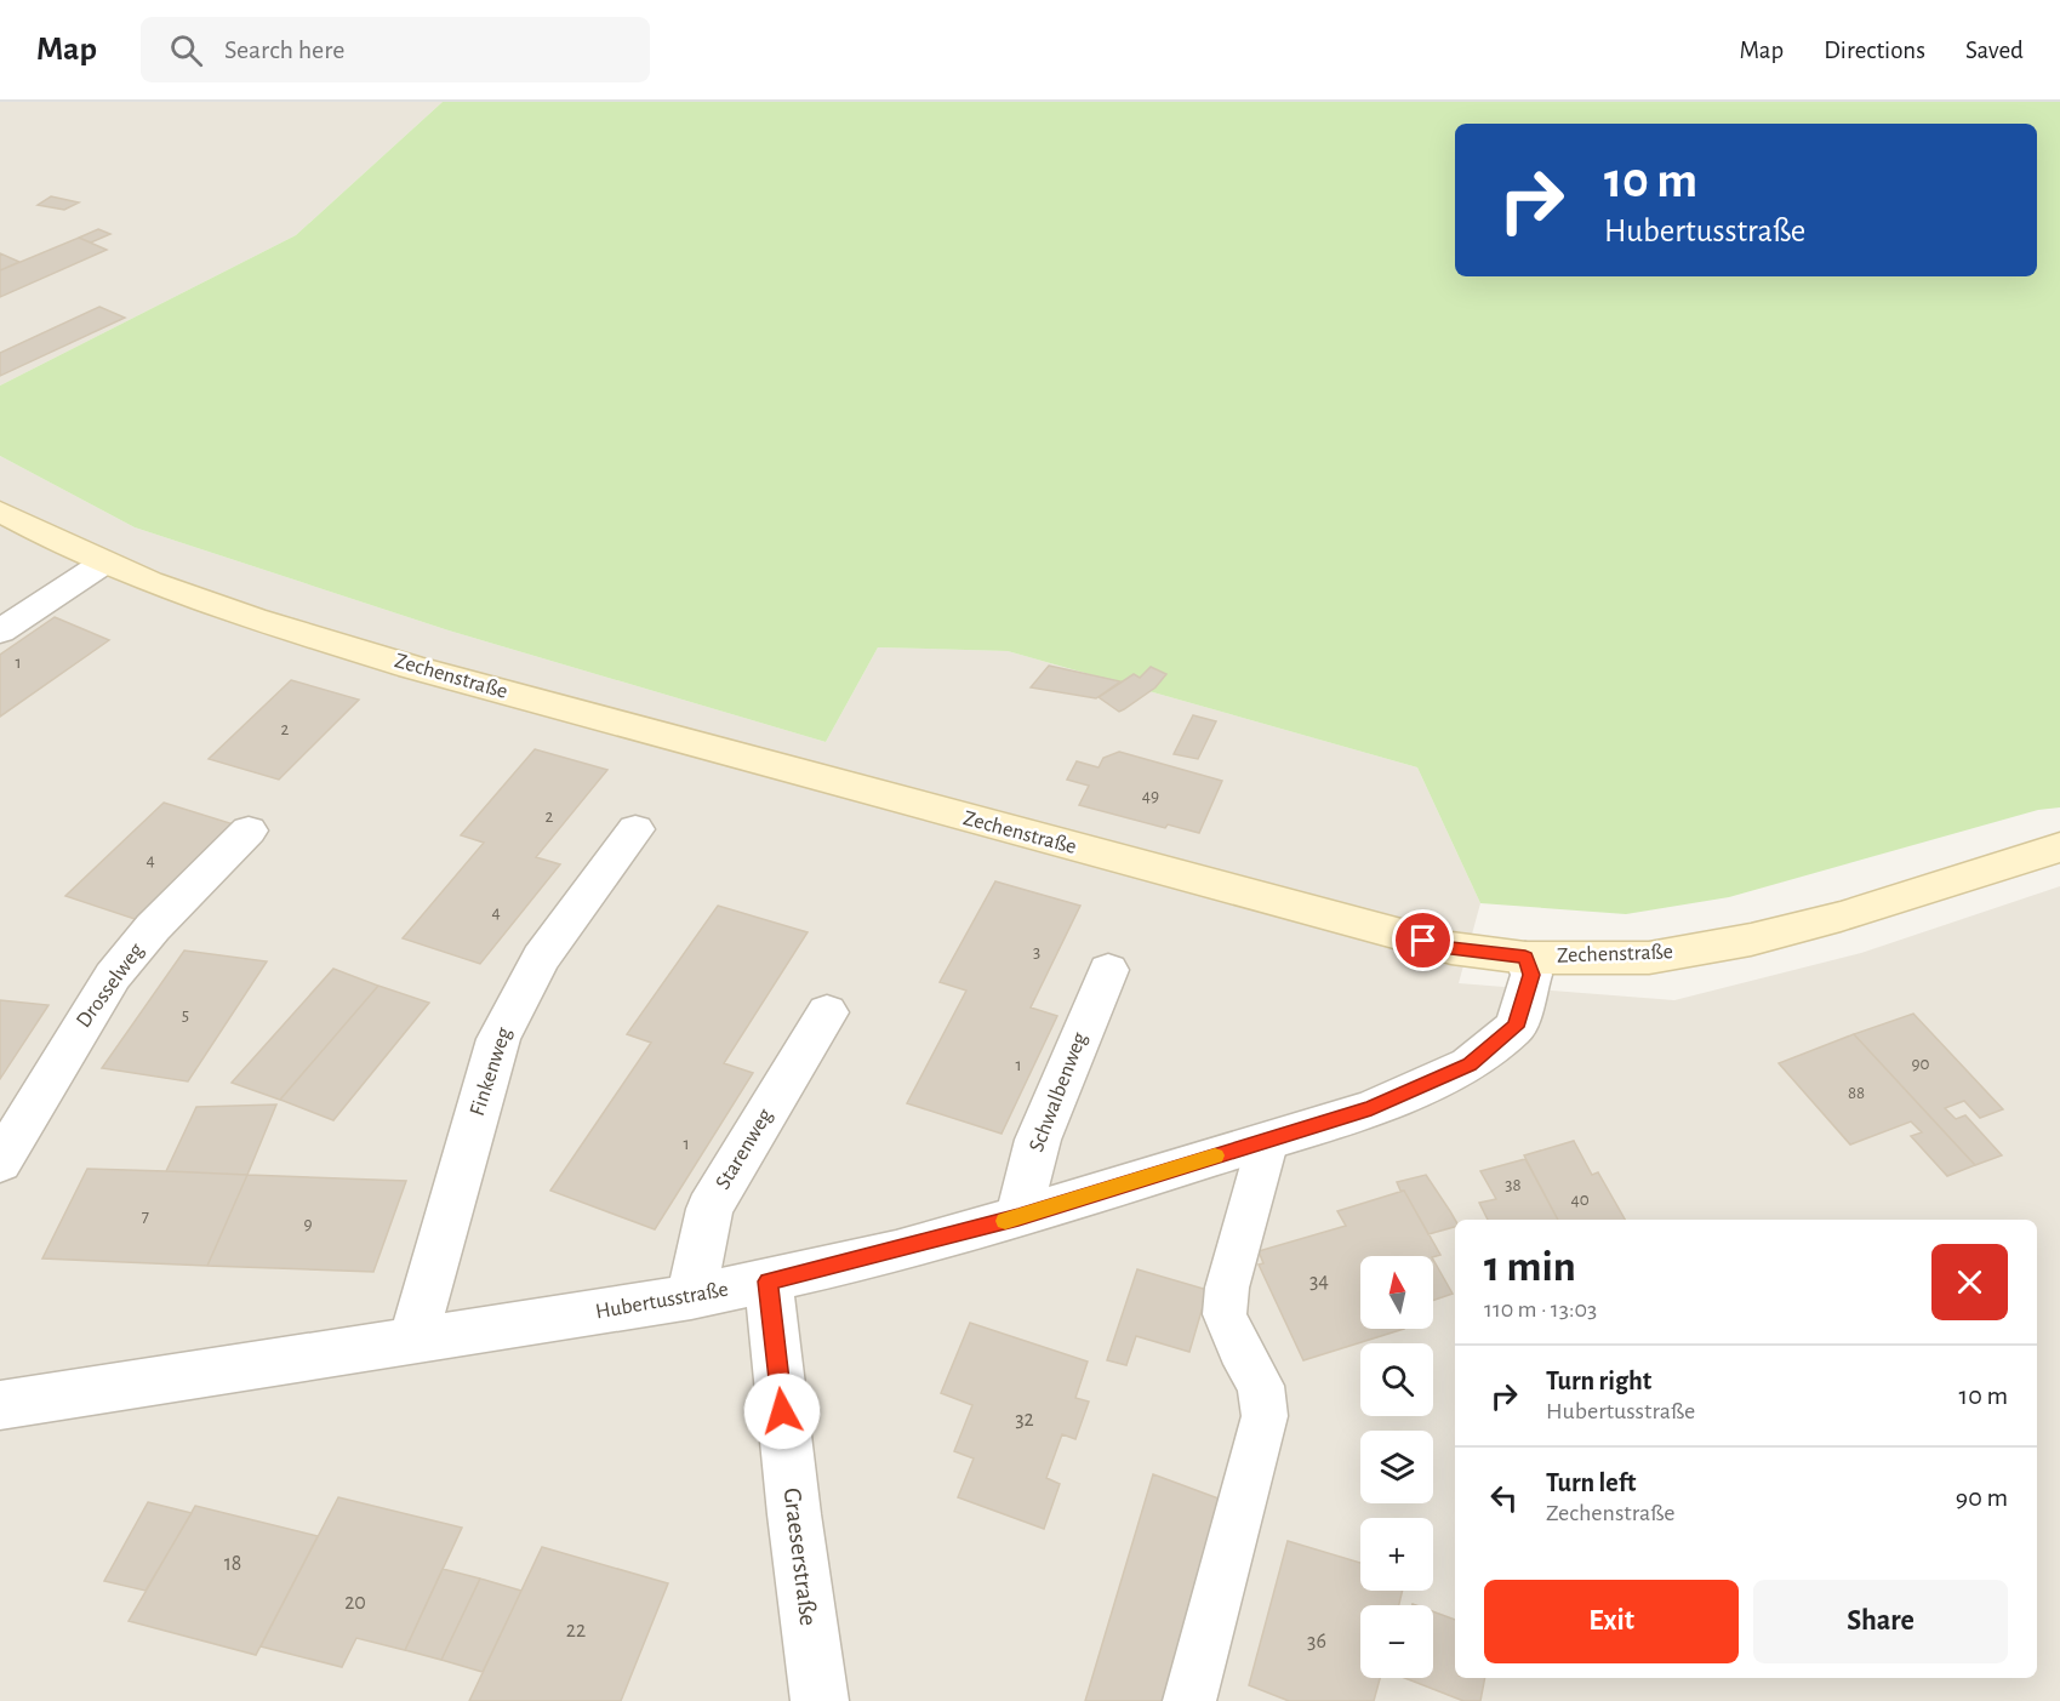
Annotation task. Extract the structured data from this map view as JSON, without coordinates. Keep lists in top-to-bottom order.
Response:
{
  "streets": {
    "main road": ["Zechenstraße"],
    "street": [
      "Drosselweg",
      "Finkenweg",
      "Schwalbenweg",
      "Starenweg",
      "Hubertusstraße",
      "Graeserstraße"
    ]
  },
  "crossings": [
    ["Zechenstraße", "Hubertusstraße"],
    ["Finkenweg", "Hubertusstraße"],
    ["Schwalbenweg", "Hubertusstraße"],
    ["Starenweg", "Hubertusstraße"],
    ["Hubertusstraße", "Graeserstraße"]
  ],
  "house_numbers": [
    "1",
    "2",
    "49",
    "2",
    "4",
    "4",
    "3",
    "5",
    "90",
    "1",
    "88",
    "1",
    "38",
    "40",
    "7",
    "9",
    "34",
    "32",
    "18",
    "20",
    "22",
    "36"
  ],
  "north": "top",
  "page": {
    "header": "Map",
    "search": "Search here",
    "nav": ["Map", "Directions", "Saved"],
    "turn": ["10 m", "Hubertusstraße"],
    "heading": ["1 min", "110 m · 13:03"],
    "map_buttons": ["+", "−"],
    "list": [
      {
        "name": "Turn right",
        "note": "Hubertusstraße",
        "value": "10 m"
      },
      {
        "name": "Turn left",
        "note": "Zechenstraße",
        "value": "90 m"
      }
    ],
    "buttons": ["Exit", "Share"]
  }
}
